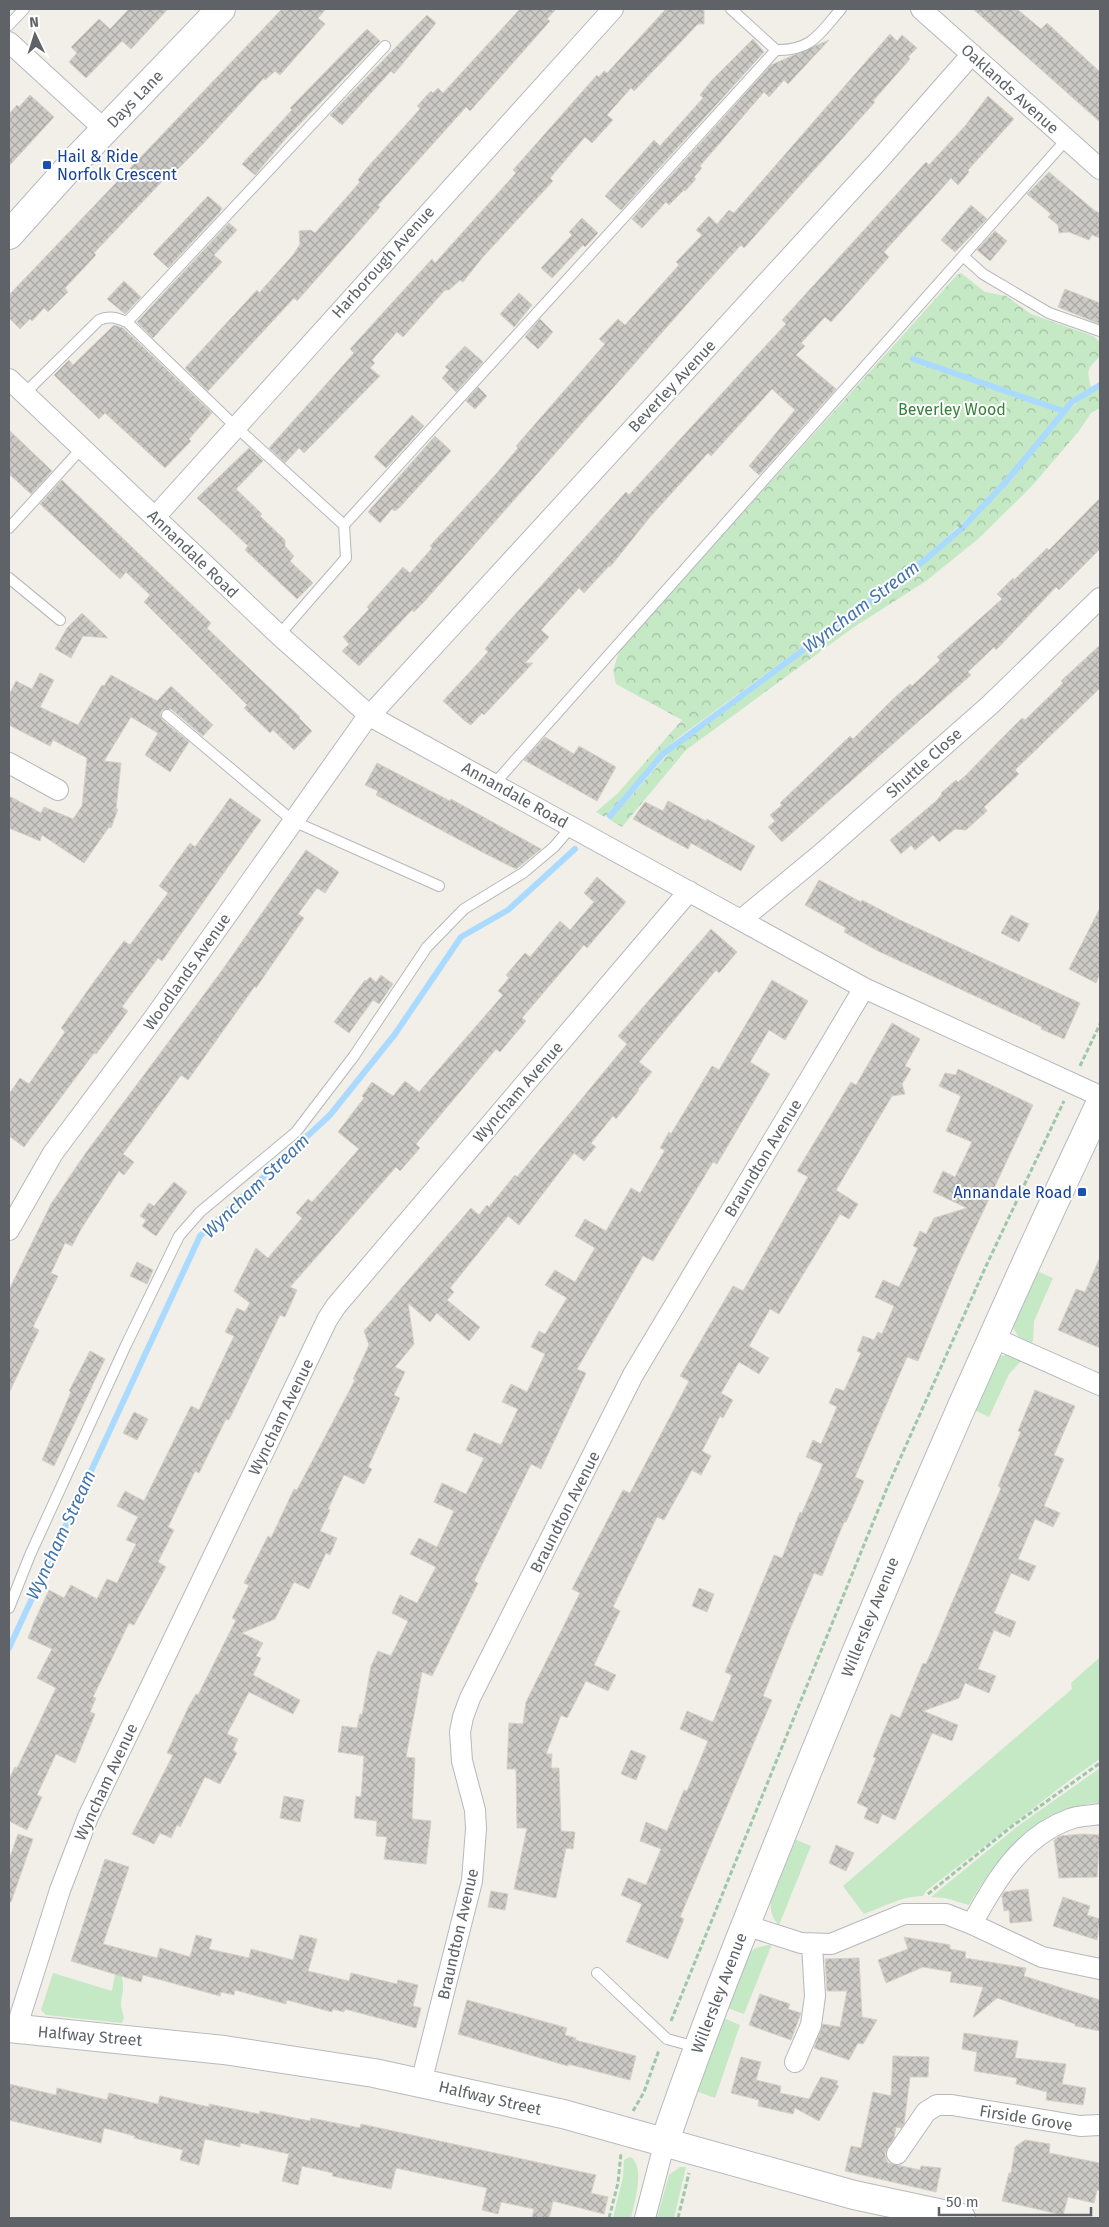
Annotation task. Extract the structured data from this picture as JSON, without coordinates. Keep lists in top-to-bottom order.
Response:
{
  "streets": {
    "street": [
      "Oaklands Avenue",
      "Days Lane",
      "Harborough Avenue",
      "Beverley Avenue",
      "Annandale Road",
      "Shuttle Close",
      "Woodlands Avenue",
      "Wyncham Avenue",
      "Braundton Avenue",
      "Willersley Avenue",
      "Halfway Street",
      "Firside Grove"
    ]
  },
  "crossings": [
    ["Oaklands Avenue", "Beverley Avenue"],
    ["Harborough Avenue", "Annandale Road"],
    ["Beverley Avenue", "Annandale Road"],
    ["Beverley Avenue", "Woodlands Avenue"],
    ["Annandale Road", "Shuttle Close"],
    ["Annandale Road", "Woodlands Avenue"],
    ["Annandale Road", "Wyncham Avenue"],
    ["Annandale Road", "Braundton Avenue"],
    ["Wyncham Avenue", "Halfway Street"],
    ["Braundton Avenue", "Halfway Street"],
    ["Willersley Avenue", "Halfway Street"]
  ],
  "water": ["Wyncham Stream"],
  "parks": ["Beverley Wood"],
  "places": {
    "transit": ["Hail & Ride Norfolk Crescent", "Annandale Road"]
  },
  "scale_bar": "50 m",
  "north": "top"
}
